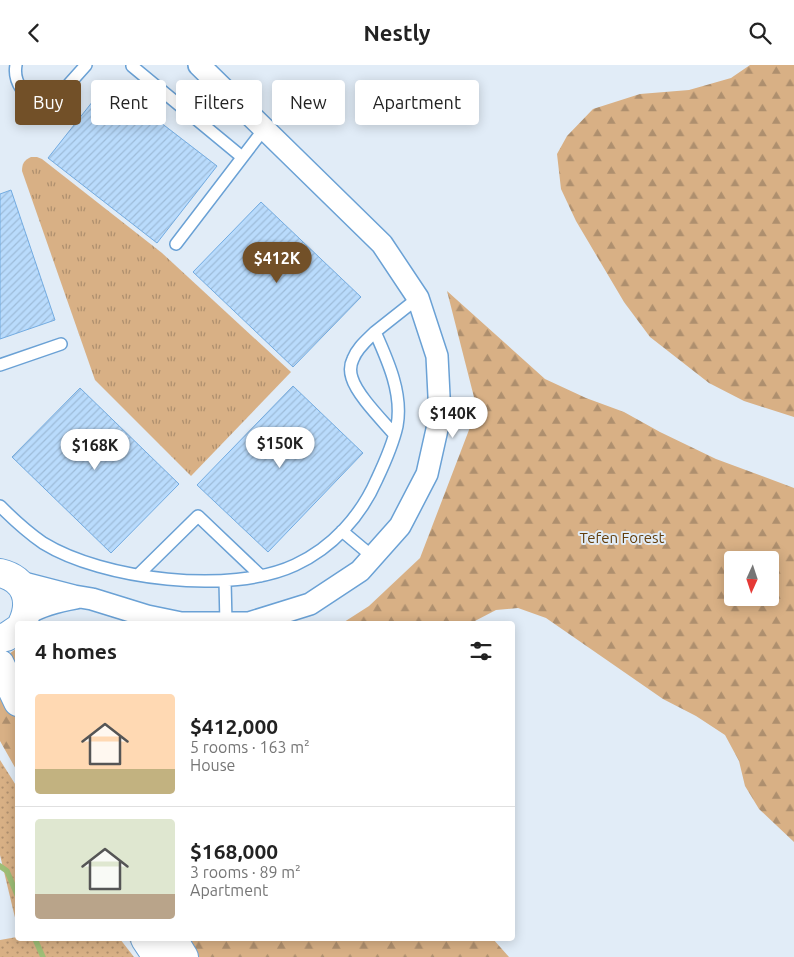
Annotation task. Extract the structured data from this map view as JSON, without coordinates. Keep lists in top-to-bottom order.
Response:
{
  "parks": ["Tefen Forest"],
  "north": "bottom",
  "page": {
    "header": "Nestly",
    "chip": [
      "Buy",
      "Rent",
      "Filters",
      "New",
      "Apartment"
    ],
    "price": [
      "$412K",
      "$140K",
      "$150K",
      "$168K"
    ],
    "heading": "4 homes",
    "list": [
      {
        "name": "$412,000",
        "note": "5 rooms · 163 m² · House"
      },
      {
        "name": "$168,000",
        "note": "3 rooms · 89 m² · Apartment"
      }
    ]
  }
}
